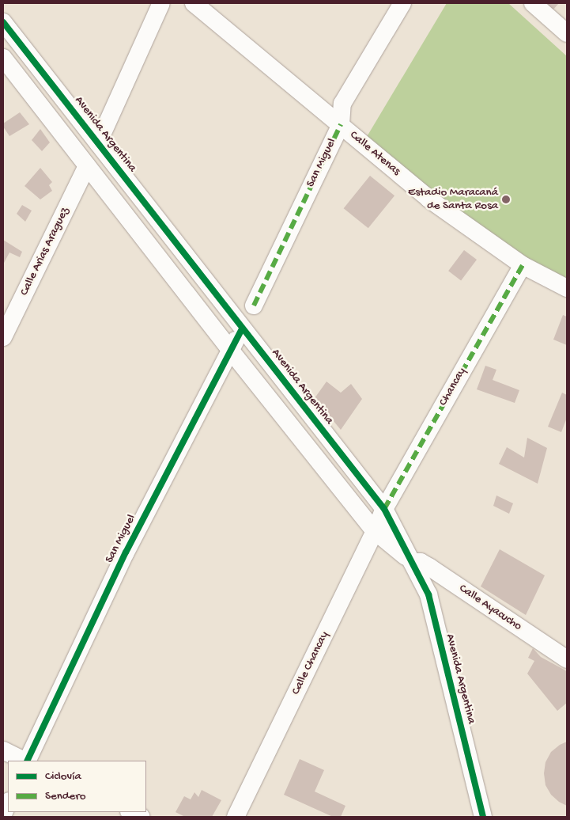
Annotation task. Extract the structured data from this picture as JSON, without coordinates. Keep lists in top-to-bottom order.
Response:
{
  "streets": {
    "street": [
      "Avenida Argentina",
      "Calle Atenas",
      "San Miguel",
      "Calle Arias Araguez",
      "Chancay",
      "Calle Ayacucho",
      "Calle Chancay"
    ]
  },
  "crossings": [
    ["Avenida Argentina", "San Miguel"],
    ["Avenida Argentina", "Calle Arias Araguez"],
    ["Avenida Argentina", "Chancay"],
    ["Avenida Argentina", "Calle Ayacucho"],
    ["Avenida Argentina", "Calle Chancay"],
    ["Calle Atenas", "San Miguel"],
    ["Calle Atenas", "Chancay"],
    ["Chancay", "Calle Chancay"]
  ],
  "places": ["Estadio Maracaná de Santa Rosa"],
  "legend": ["Ciclovía", "Sendero"]
}
